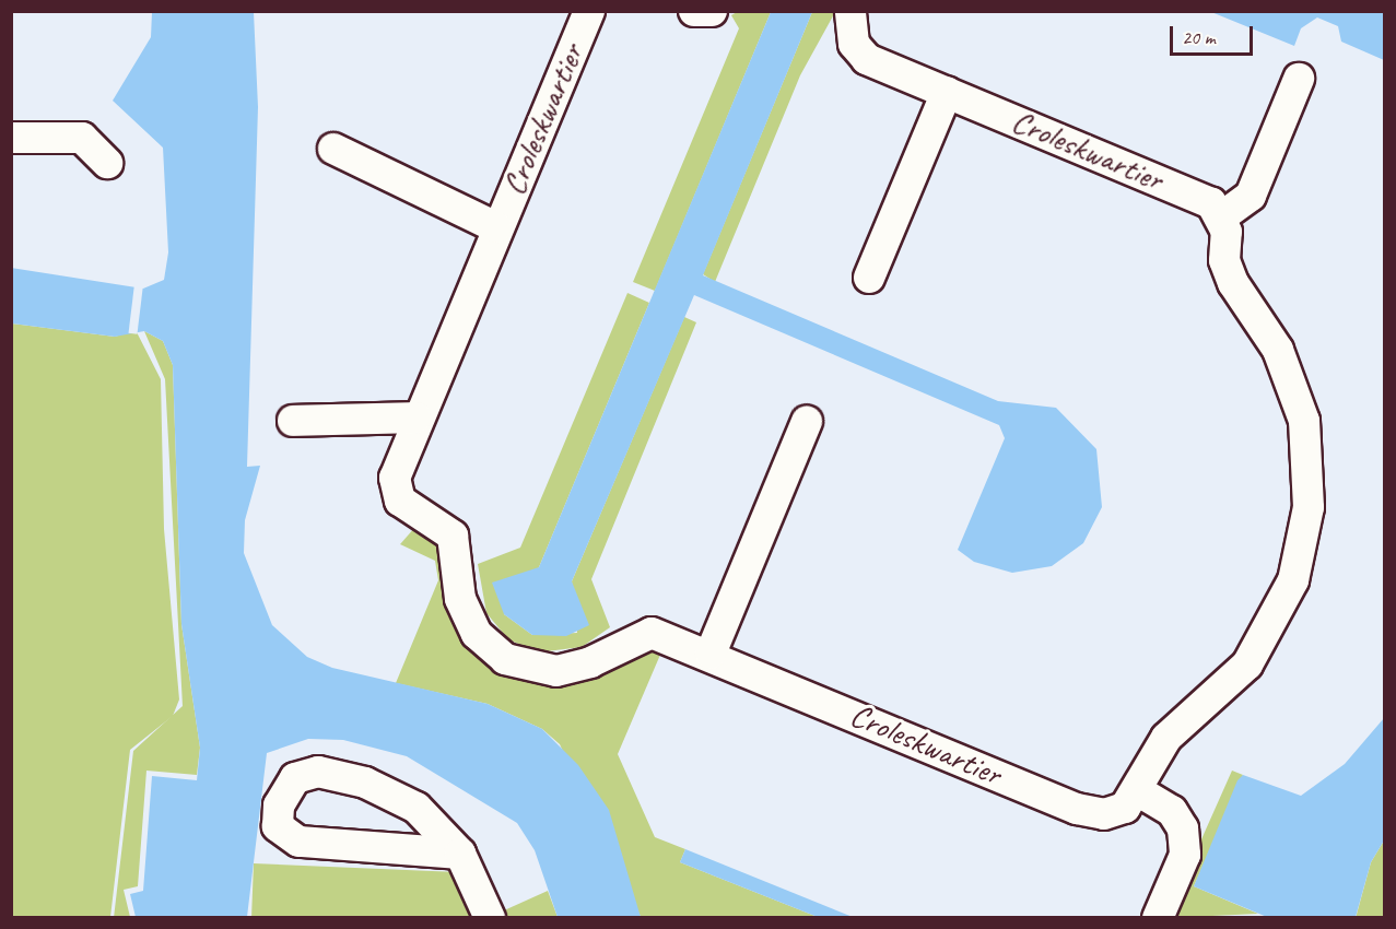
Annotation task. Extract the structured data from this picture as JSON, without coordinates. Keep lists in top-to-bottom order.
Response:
{
  "streets": {
    "street": ["Croleskwartier"]
  },
  "scale_bar": "20 m"
}
